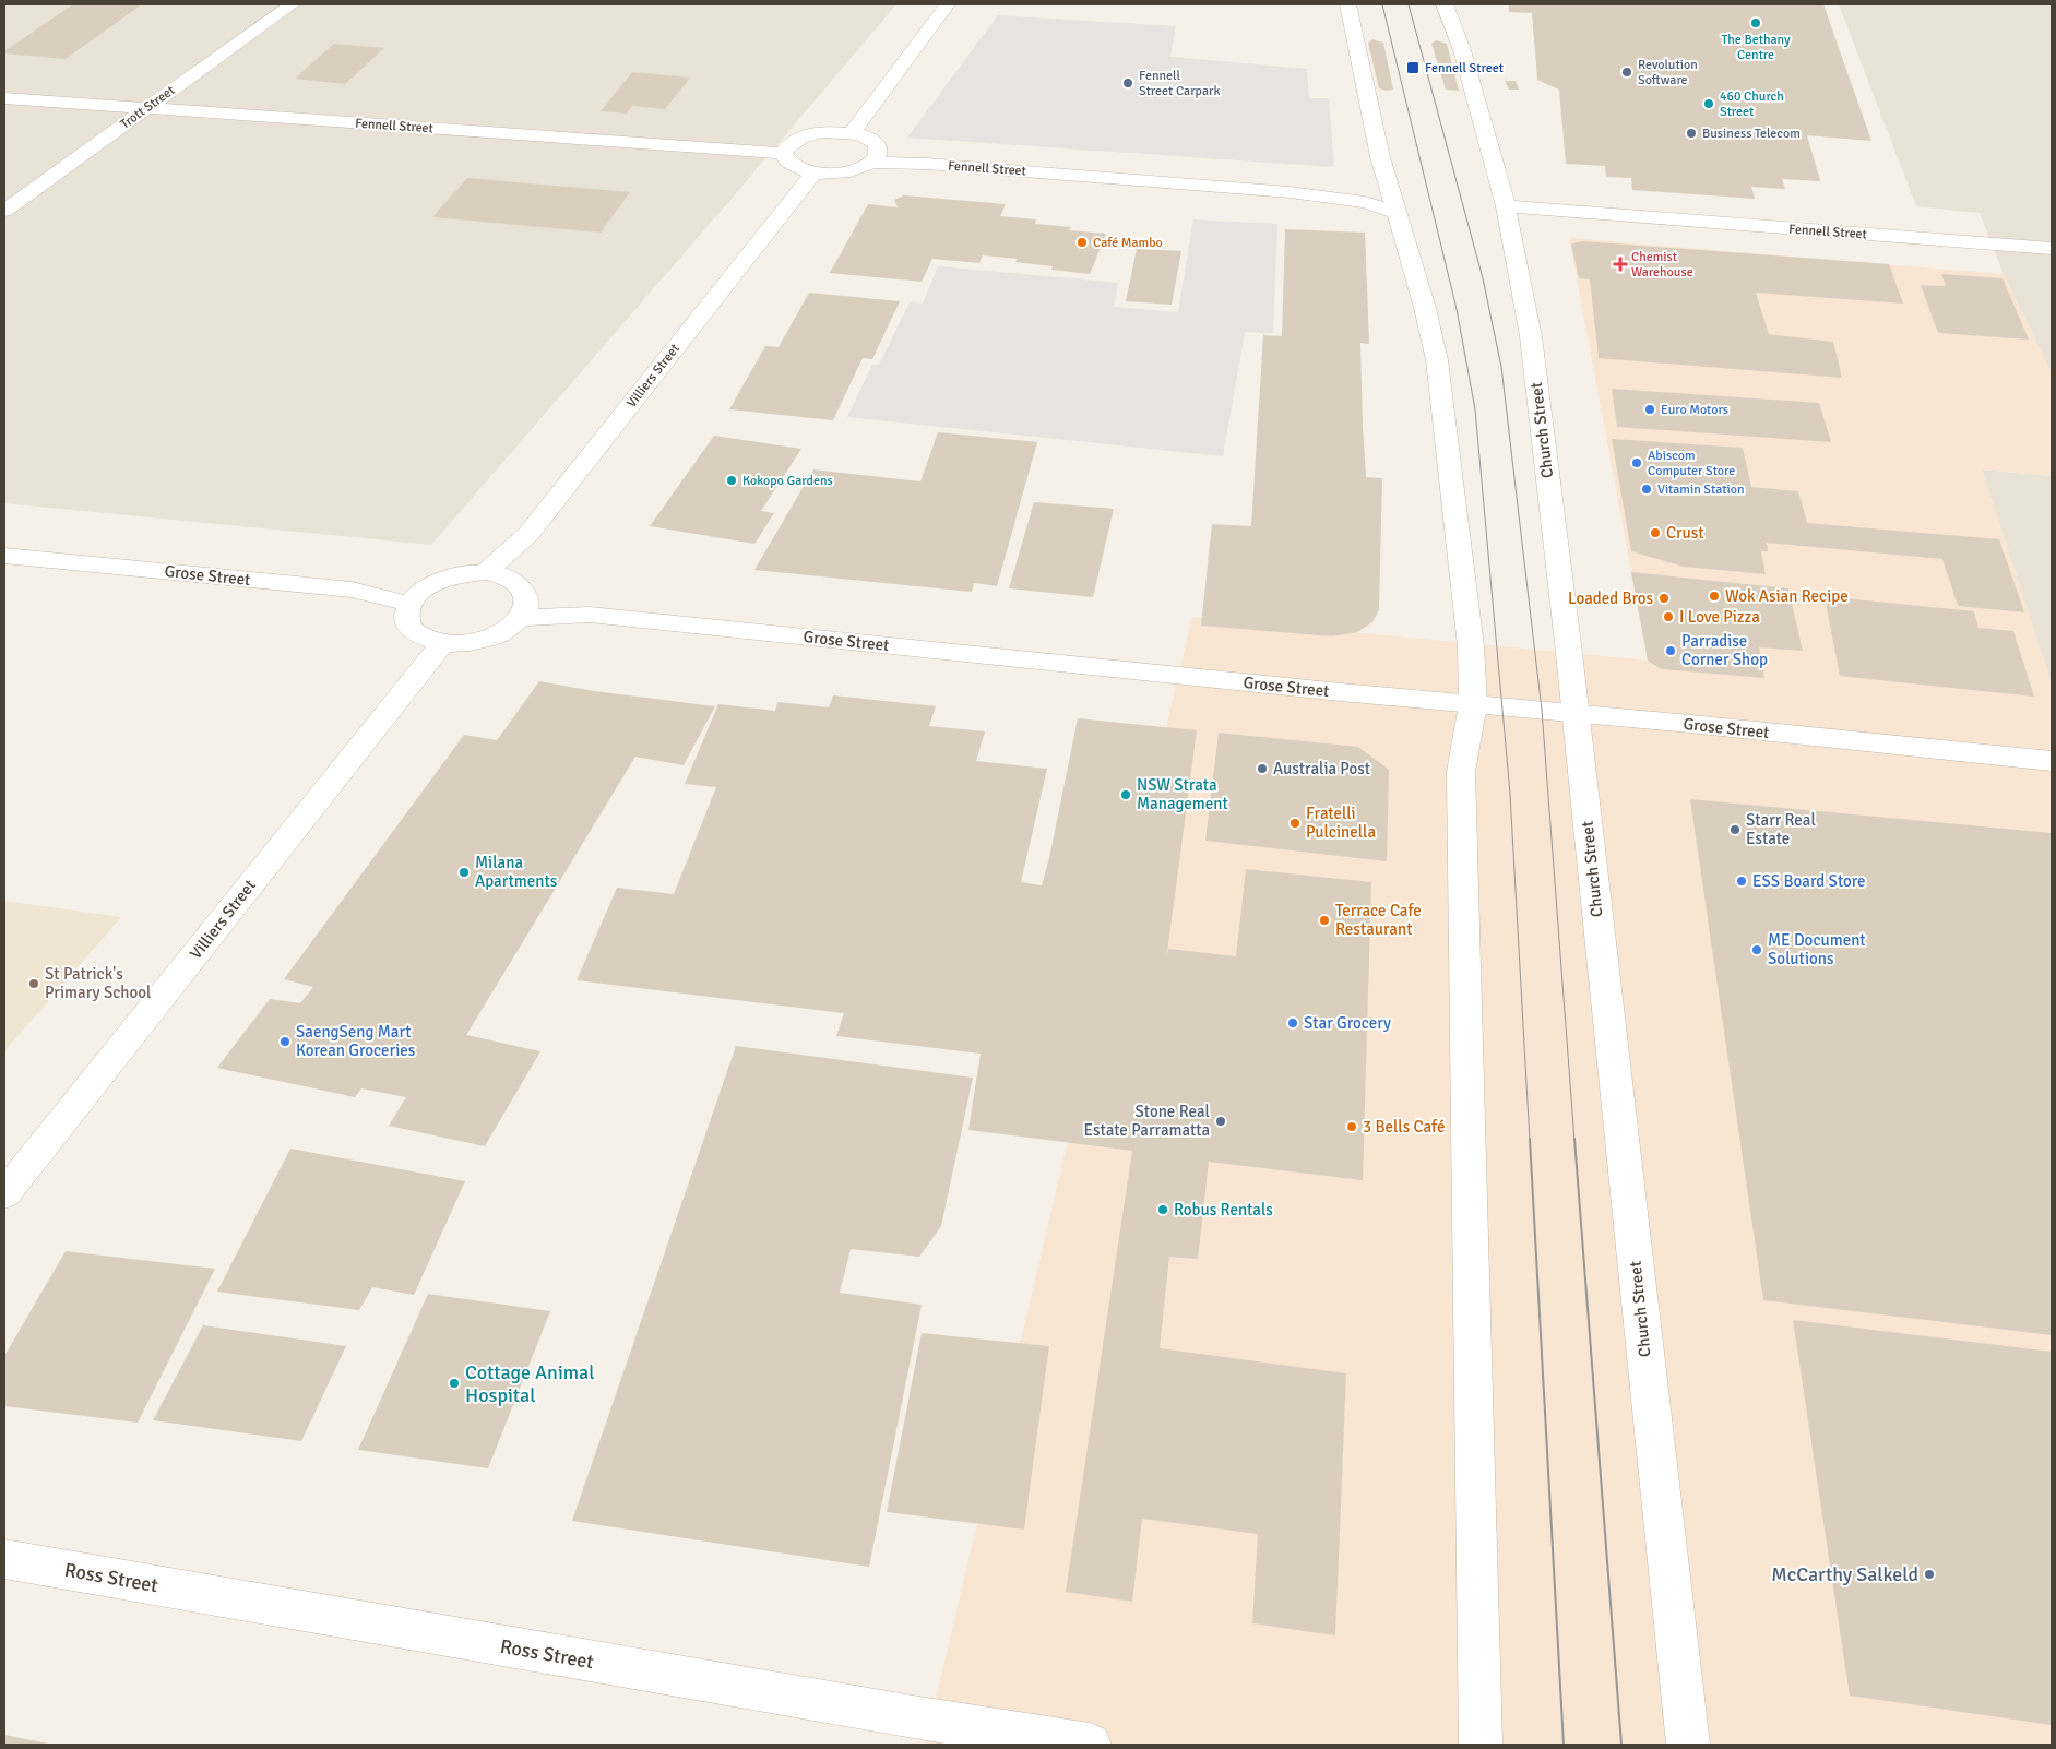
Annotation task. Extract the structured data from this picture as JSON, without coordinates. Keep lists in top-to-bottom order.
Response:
{
  "streets": {
    "street": [
      "Trott Street",
      "Fennell Street",
      "Villiers Street",
      "Church Street",
      "Grose Street",
      "Ross Street"
    ]
  },
  "crossings": [
    ["Trott Street", "Fennell Street"],
    ["Fennell Street", "Villiers Street"],
    ["Fennell Street", "Church Street"],
    ["Villiers Street", "Grose Street"],
    ["Church Street", "Grose Street"]
  ],
  "places": {
    "other": [
      "The Bethany Centre",
      "Revolution Software",
      "Fennell Street Carpark",
      "460 Church Street",
      "Business Telecom",
      "Café Mambo",
      "Euro Motors",
      "Abiscom Computer Store",
      "Kokopo Gardens",
      "Vitamin Station",
      "Crust",
      "Wok Asian Recipe",
      "Loaded Bros",
      "I Love Pizza",
      "Parradise Corner Shop",
      "Australia Post",
      "NSW Strata Management",
      "Fratelli Pulcinella",
      "Starr Real Estate",
      "Milana Apartments",
      "ESS Board Store",
      "Terrace Cafe Restaurant",
      "ME Document Solutions",
      "St Patrick's Primary School",
      "Star Grocery",
      "SaengSeng Mart Korean Groceries",
      "Stone Real Estate Parramatta",
      "3 Bells Café",
      "Robus Rentals",
      "Cottage Animal Hospital",
      "McCarthy Salkeld"
    ],
    "transit": ["Fennell Street"],
    "health": ["Chemist Warehouse"]
  }
}
